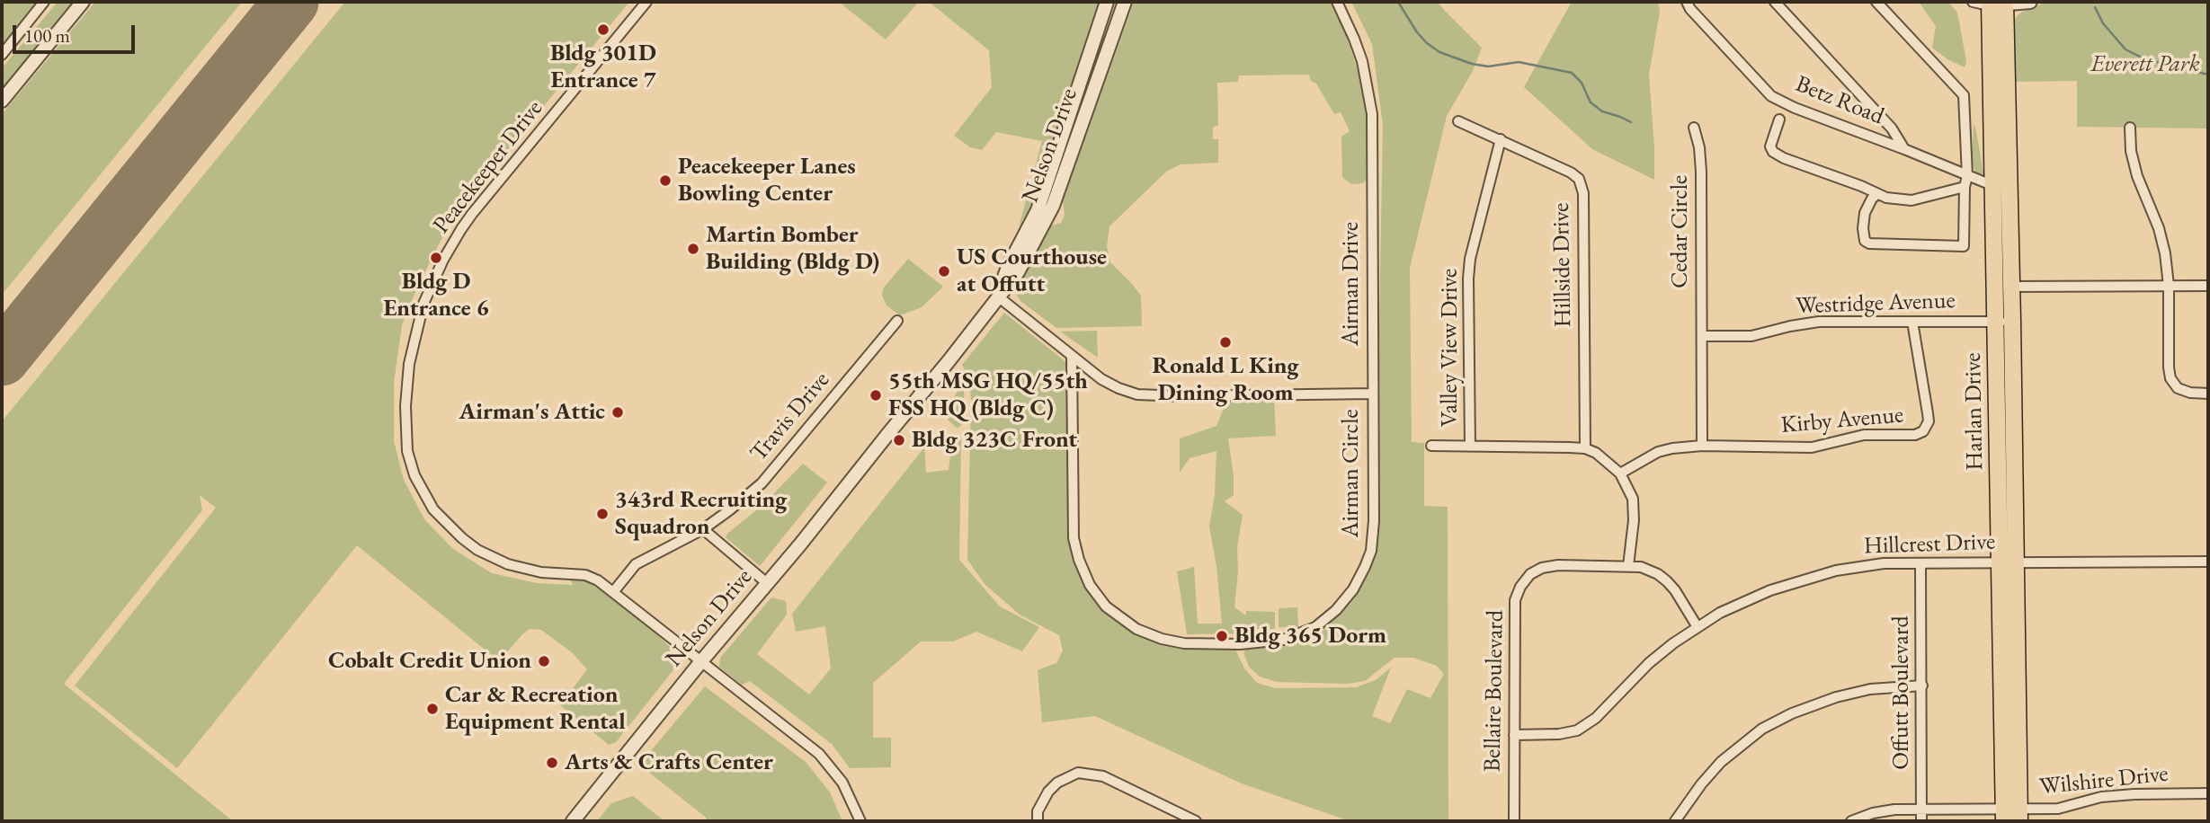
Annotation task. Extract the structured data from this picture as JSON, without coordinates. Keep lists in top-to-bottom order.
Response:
{
  "streets": {
    "main road": ["Harlan Drive"],
    "street": [
      "Betz Road",
      "Nelson Drive",
      "Peacekeeper Drive",
      "Cedar Circle",
      "Hillside Drive",
      "Airman Drive",
      "Westridge Avenue",
      "Valley View Drive",
      "Travis Drive",
      "Kirby Avenue",
      "Airman Circle",
      "Hillcrest Drive",
      "Bellaire Boulevard",
      "Offutt Boulevard",
      "Wilshire Drive"
    ]
  },
  "crossings": [
    ["Betz Road", "Harlan Drive"],
    ["Nelson Drive", "Peacekeeper Drive"],
    ["Peacekeeper Drive", "Travis Drive"],
    ["Cedar Circle", "Westridge Avenue"],
    ["Cedar Circle", "Kirby Avenue"],
    ["Hillside Drive", "Valley View Drive"],
    ["Airman Drive", "Airman Circle"],
    ["Westridge Avenue", "Harlan Drive"],
    ["Westridge Avenue", "Kirby Avenue"],
    ["Harlan Drive", "Hillcrest Drive"],
    ["Harlan Drive", "Wilshire Drive"],
    ["Hillcrest Drive", "Bellaire Boulevard"],
    ["Hillcrest Drive", "Offutt Boulevard"],
    ["Offutt Boulevard", "Wilshire Drive"]
  ],
  "parks": ["Everett Park"],
  "places": [
    "Bldg 301D Entrance 7",
    "Peacekeeper Lanes Bowling Center",
    "Martin Bomber Building (Bldg D)",
    "Bldg D Entrance 6",
    "US Courthouse at Offutt",
    "Ronald L King Dining Room",
    "55th MSG HQ/55th FSS HQ (Bldg C)",
    "Airman's Attic",
    "Bldg 323C Front",
    "343rd Recruiting Squadron",
    "Bldg 365 Dorm",
    "Cobalt Credit Union",
    "Car & Recreation Equipment Rental",
    "Arts & Crafts Center"
  ],
  "scale_bar": "100 m"
}
